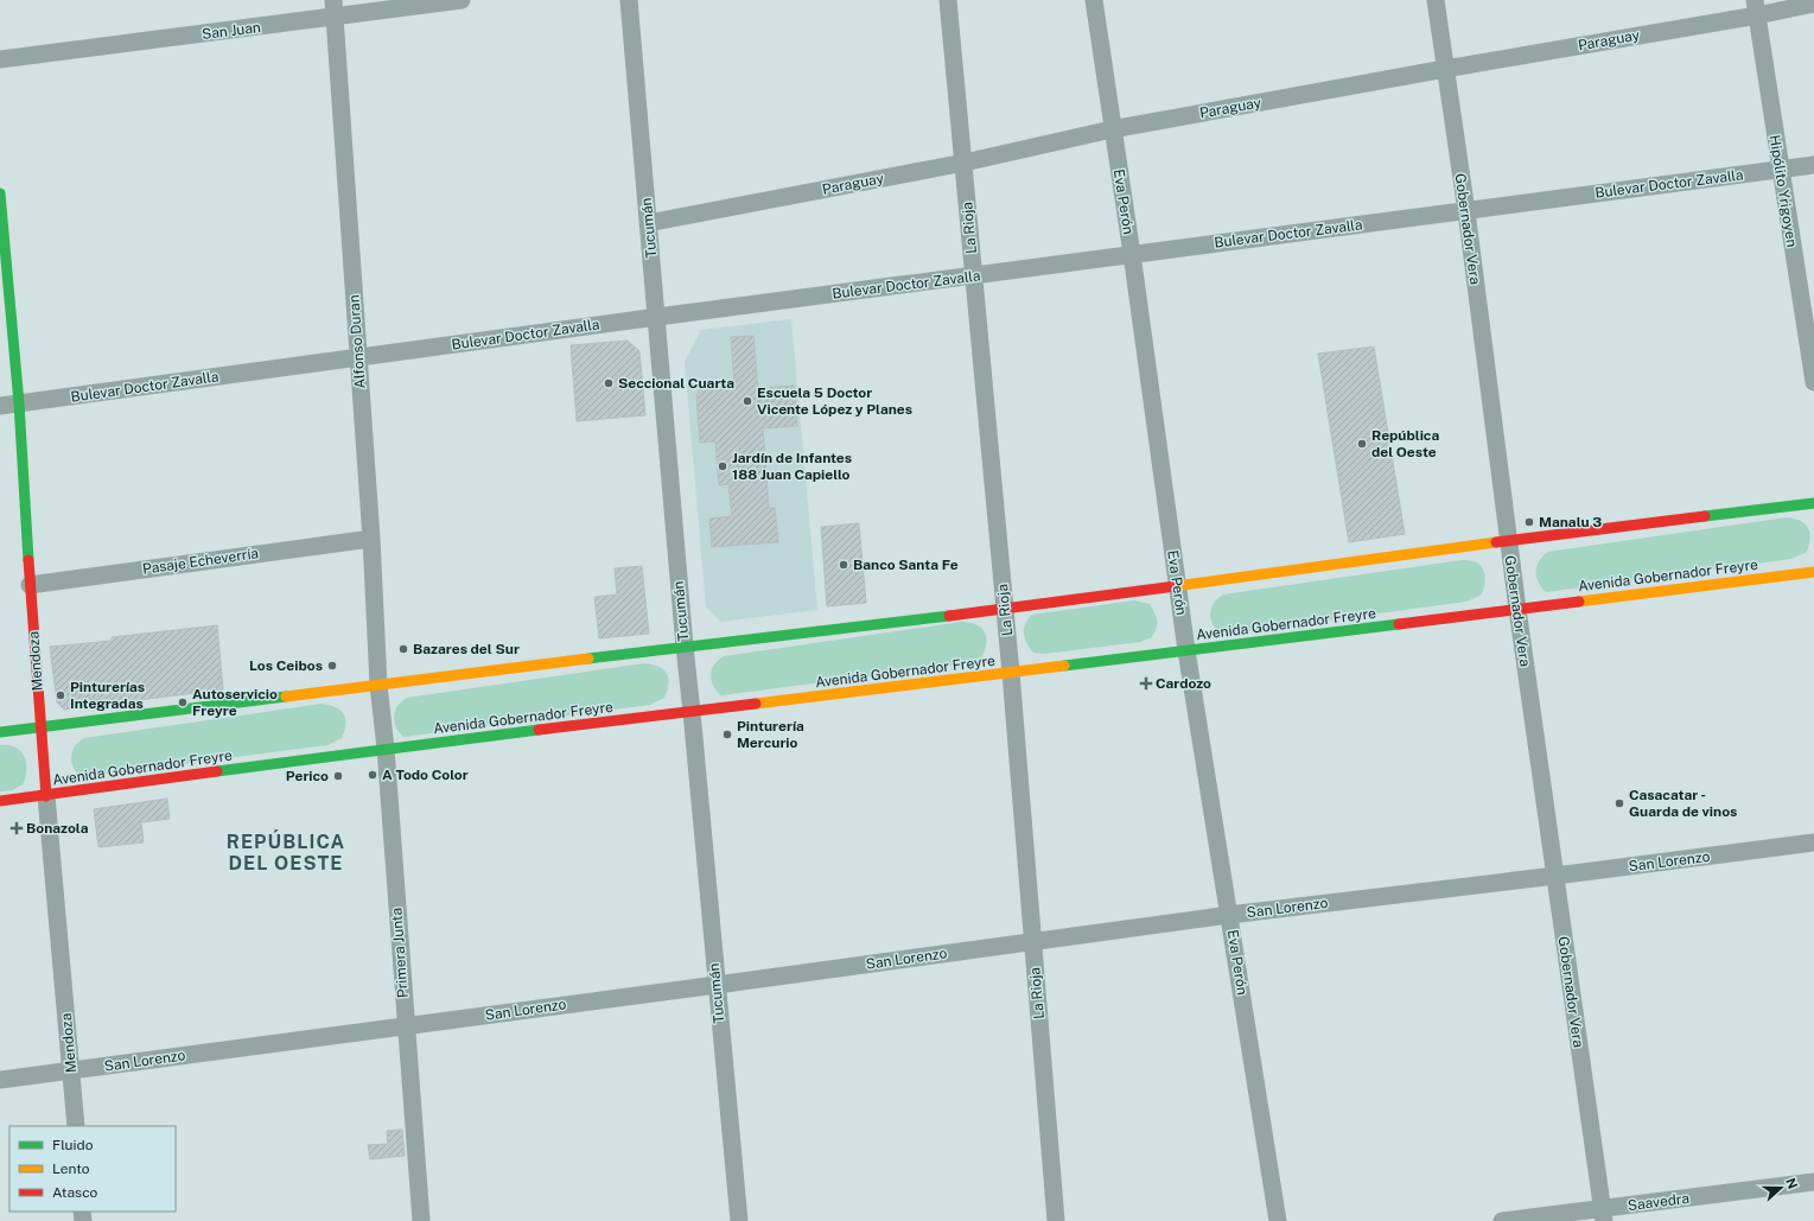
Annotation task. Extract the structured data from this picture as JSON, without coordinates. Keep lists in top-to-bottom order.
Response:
{
  "streets": {
    "main road": ["Avenida Gobernador Freyre", "Mendoza"],
    "street": [
      "San Juan",
      "Paraguay",
      "Bulevar Doctor Zavalla",
      "Hipólito Yrigoyen",
      "Eva Perón",
      "Tucumán",
      "La Rioja",
      "Gobernador Vera",
      "Alfonso Duran",
      "Pasaje Echeverría",
      "San Lorenzo",
      "Primera Junta",
      "Saavedra"
    ]
  },
  "crossings": [
    ["San Juan", "Alfonso Duran"],
    ["Paraguay", "Hipólito Yrigoyen"],
    ["Paraguay", "Eva Perón"],
    ["Paraguay", "Tucumán"],
    ["Paraguay", "La Rioja"],
    ["Paraguay", "Gobernador Vera"],
    ["Bulevar Doctor Zavalla", "Hipólito Yrigoyen"],
    ["Bulevar Doctor Zavalla", "Eva Perón"],
    ["Bulevar Doctor Zavalla", "Tucumán"],
    ["Bulevar Doctor Zavalla", "La Rioja"],
    ["Bulevar Doctor Zavalla", "Gobernador Vera"],
    ["Bulevar Doctor Zavalla", "Alfonso Duran"],
    ["Bulevar Doctor Zavalla", "Mendoza"],
    ["Eva Perón", "Avenida Gobernador Freyre"],
    ["Eva Perón", "San Lorenzo"],
    ["Tucumán", "Avenida Gobernador Freyre"],
    ["Tucumán", "San Lorenzo"],
    ["La Rioja", "Avenida Gobernador Freyre"],
    ["La Rioja", "San Lorenzo"],
    ["Gobernador Vera", "Avenida Gobernador Freyre"],
    ["Gobernador Vera", "San Lorenzo"],
    ["Gobernador Vera", "Saavedra"],
    ["Alfonso Duran", "Pasaje Echeverría"],
    ["Alfonso Duran", "Primera Junta"],
    ["Pasaje Echeverría", "Mendoza"],
    ["Avenida Gobernador Freyre", "Mendoza"],
    ["Avenida Gobernador Freyre", "Primera Junta"],
    ["Mendoza", "San Lorenzo"],
    ["San Lorenzo", "Primera Junta"]
  ],
  "districts": ["REPÚBLICA DEL OESTE"],
  "places": {
    "other": [
      "Seccional Cuarta",
      "Escuela 5 Doctor Vicente López y Planes",
      "República del Oeste",
      "Jardín de Infantes 188 Juan Capiello",
      "Manalu 3",
      "Banco Santa Fe",
      "Bazares del Sur",
      "Los Ceibos",
      "Pinturerías Integradas",
      "Autoservicio Freyre",
      "Pinturería Mercurio",
      "A Todo Color",
      "Perico",
      "Casacatar - Guarda de vinos"
    ],
    "health": ["Cardozo", "Bonazola"]
  },
  "legend": ["Fluido", "Lento", "Atasco"],
  "north": "right"
}
